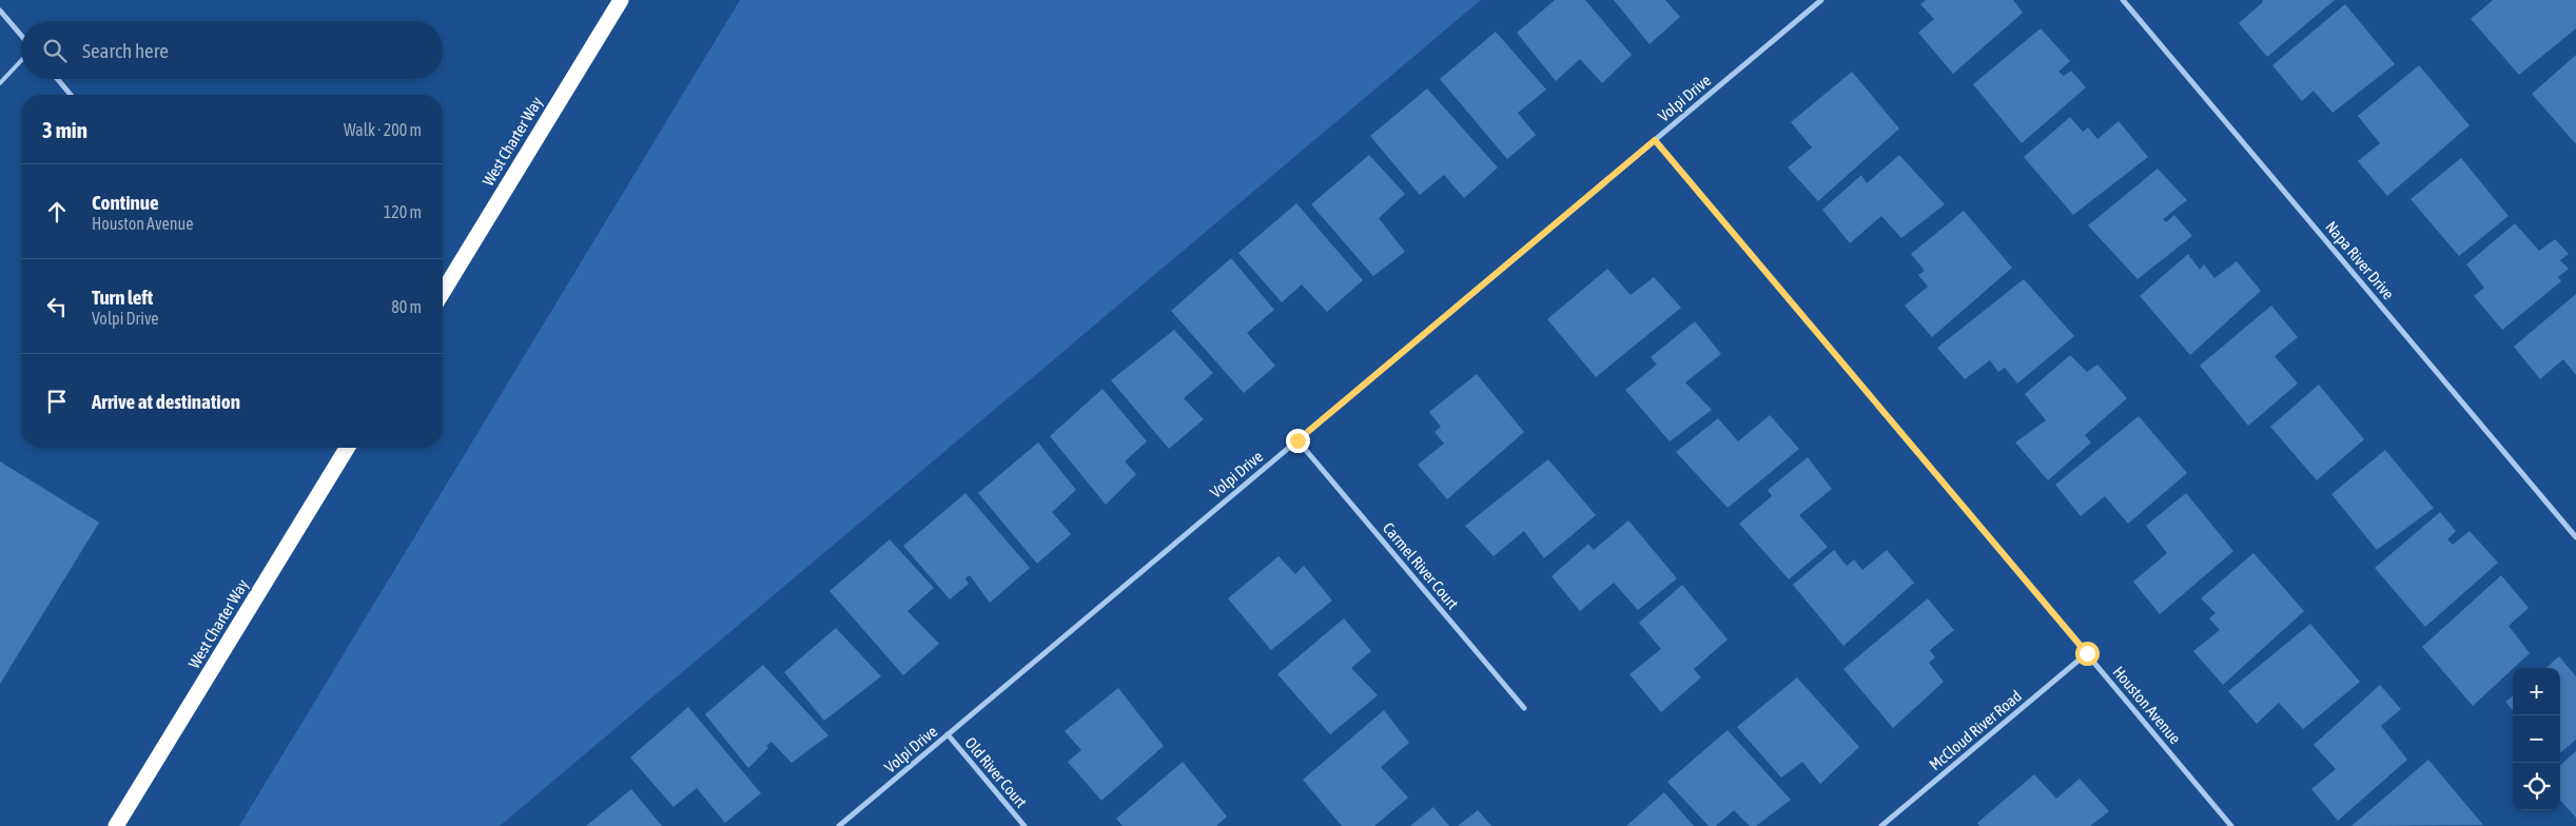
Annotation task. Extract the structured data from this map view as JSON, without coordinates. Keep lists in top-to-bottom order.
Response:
{
  "streets": {
    "highway": ["West Charter Way"],
    "street": [
      "Volpi Drive",
      "Napa River Drive",
      "Carmel River Court",
      "Houston Avenue",
      "McCloud River Road",
      "Old River Court"
    ]
  },
  "crossings": [
    ["Volpi Drive", "Carmel River Court"],
    ["Volpi Drive", "Houston Avenue"],
    ["Volpi Drive", "Old River Court"],
    ["Houston Avenue", "McCloud River Road"]
  ],
  "page": {
    "search": "Search here",
    "heading": ["3 min", "Walk · 200 m"],
    "list": [
      ["Continue", "Houston Avenue", "120 m"],
      ["Turn left", "Volpi Drive", "80 m"],
      "Arrive at destination"
    ],
    "map_buttons": ["+", "−"]
  }
}
